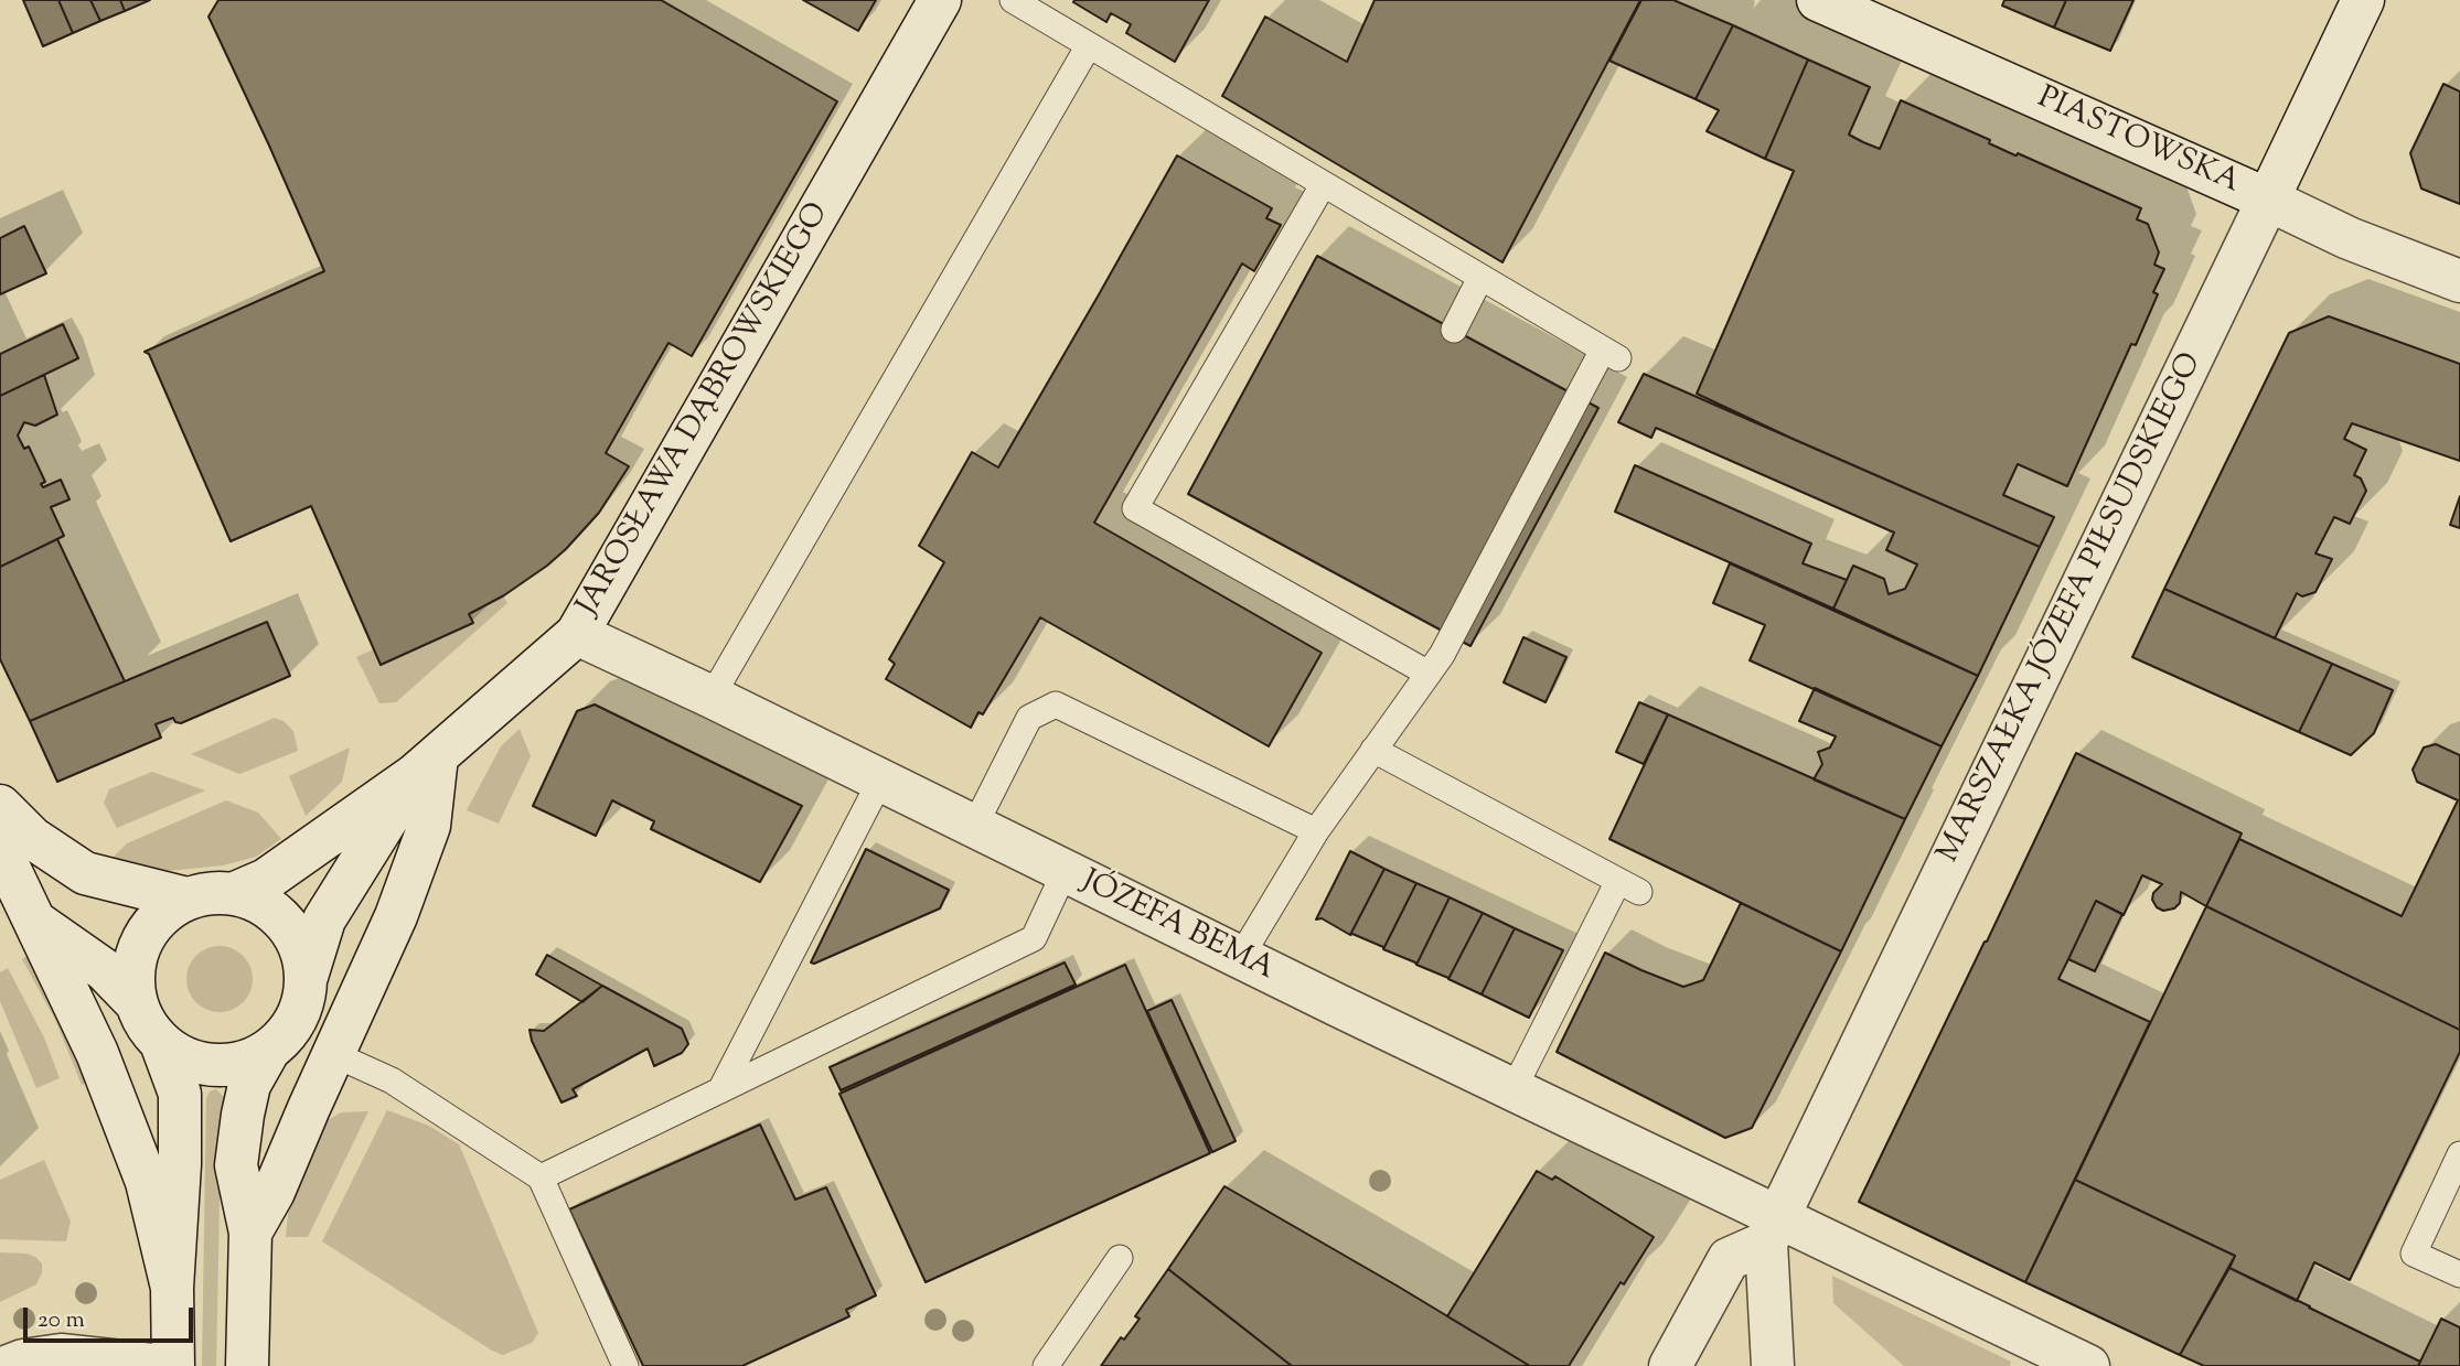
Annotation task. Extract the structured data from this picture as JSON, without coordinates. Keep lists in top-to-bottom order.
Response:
{
  "streets": {
    "street": [
      "PIASTOWSKA",
      "JAROSŁAWA DĄBROWSKIEGO",
      "MARSZAŁKA JÓZEFA PIŁSUDSKIEGO",
      "JÓZEFA BEMA"
    ]
  },
  "crossings": [
    ["PIASTOWSKA", "MARSZAŁKA JÓZEFA PIŁSUDSKIEGO"],
    ["JAROSŁAWA DĄBROWSKIEGO", "JÓZEFA BEMA"],
    ["MARSZAŁKA JÓZEFA PIŁSUDSKIEGO", "JÓZEFA BEMA"]
  ],
  "scale_bar": "20 m"
}
